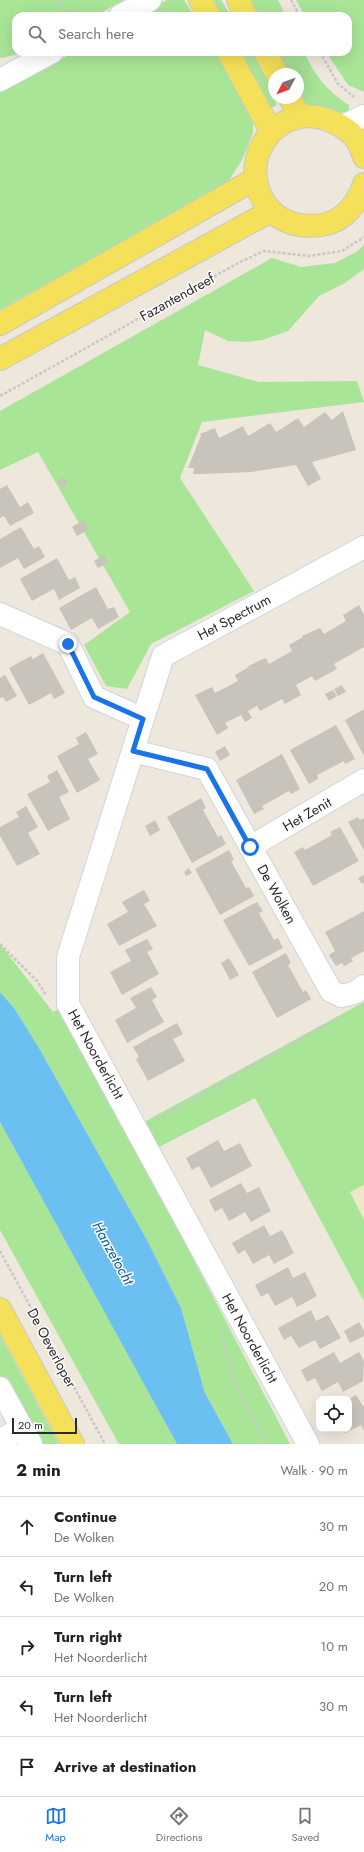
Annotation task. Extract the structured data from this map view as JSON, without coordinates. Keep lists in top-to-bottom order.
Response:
{
  "streets": {
    "main road": ["De Oeverloper"],
    "street": [
      "Het Spectrum",
      "Het Zenit",
      "De Wolken",
      "Het Noorderlicht"
    ],
    "path": ["Fazantendreef"]
  },
  "crossings": [
    ["Het Spectrum", "Het Noorderlicht"],
    ["Het Zenit", "De Wolken"],
    ["De Wolken", "Het Noorderlicht"]
  ],
  "water": ["Hanzetocht"],
  "scale_bar": "20 m",
  "north": "bottom left",
  "page": {
    "search": "Search here",
    "scale": "20 m",
    "heading": ["2 min", "Walk · 90 m"],
    "list": [
      ["Continue", "De Wolken", "30 m"],
      ["Turn left", "De Wolken", "20 m"],
      ["Turn right", "Het Noorderlicht", "10 m"],
      ["Turn left", "Het Noorderlicht", "30 m"],
      "Arrive at destination"
    ],
    "nav": ["Map", "Directions", "Saved"]
  }
}
